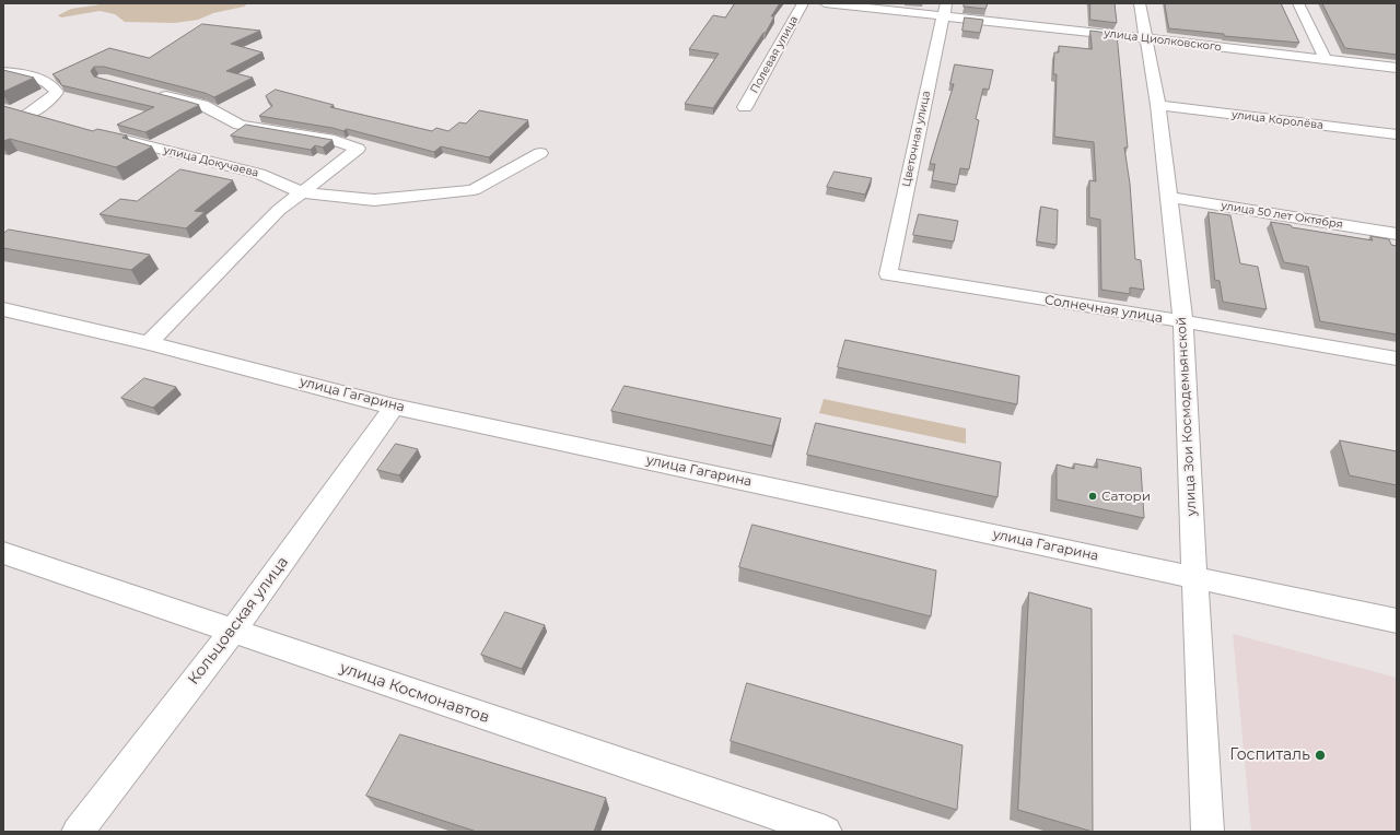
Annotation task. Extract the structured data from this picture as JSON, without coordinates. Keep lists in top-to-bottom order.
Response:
{
  "streets": {
    "street": [
      "улица Циолковского",
      "Полевая улица",
      "улица Королёва",
      "Цветочная улица",
      "улица Докучаева",
      "улица 50 лет Октября",
      "Солнечная улица",
      "улица Гагарина",
      "улица Зои Космодемьянской",
      "Кольцовская улица",
      "улица Космонавтов"
    ]
  },
  "crossings": [
    ["улица Циолковского", "Цветочная улица"],
    ["улица Циолковского", "улица Зои Космодемьянской"],
    ["улица Королёва", "улица Зои Космодемьянской"],
    ["Цветочная улица", "Солнечная улица"],
    ["улица 50 лет Октября", "улица Зои Космодемьянской"],
    ["Солнечная улица", "улица Зои Космодемьянской"],
    ["улица Гагарина", "улица Зои Космодемьянской"],
    ["улица Гагарина", "Кольцовская улица"],
    ["Кольцовская улица", "улица Космонавтов"]
  ],
  "places": ["Сатори", "Госпиталь"]
}
